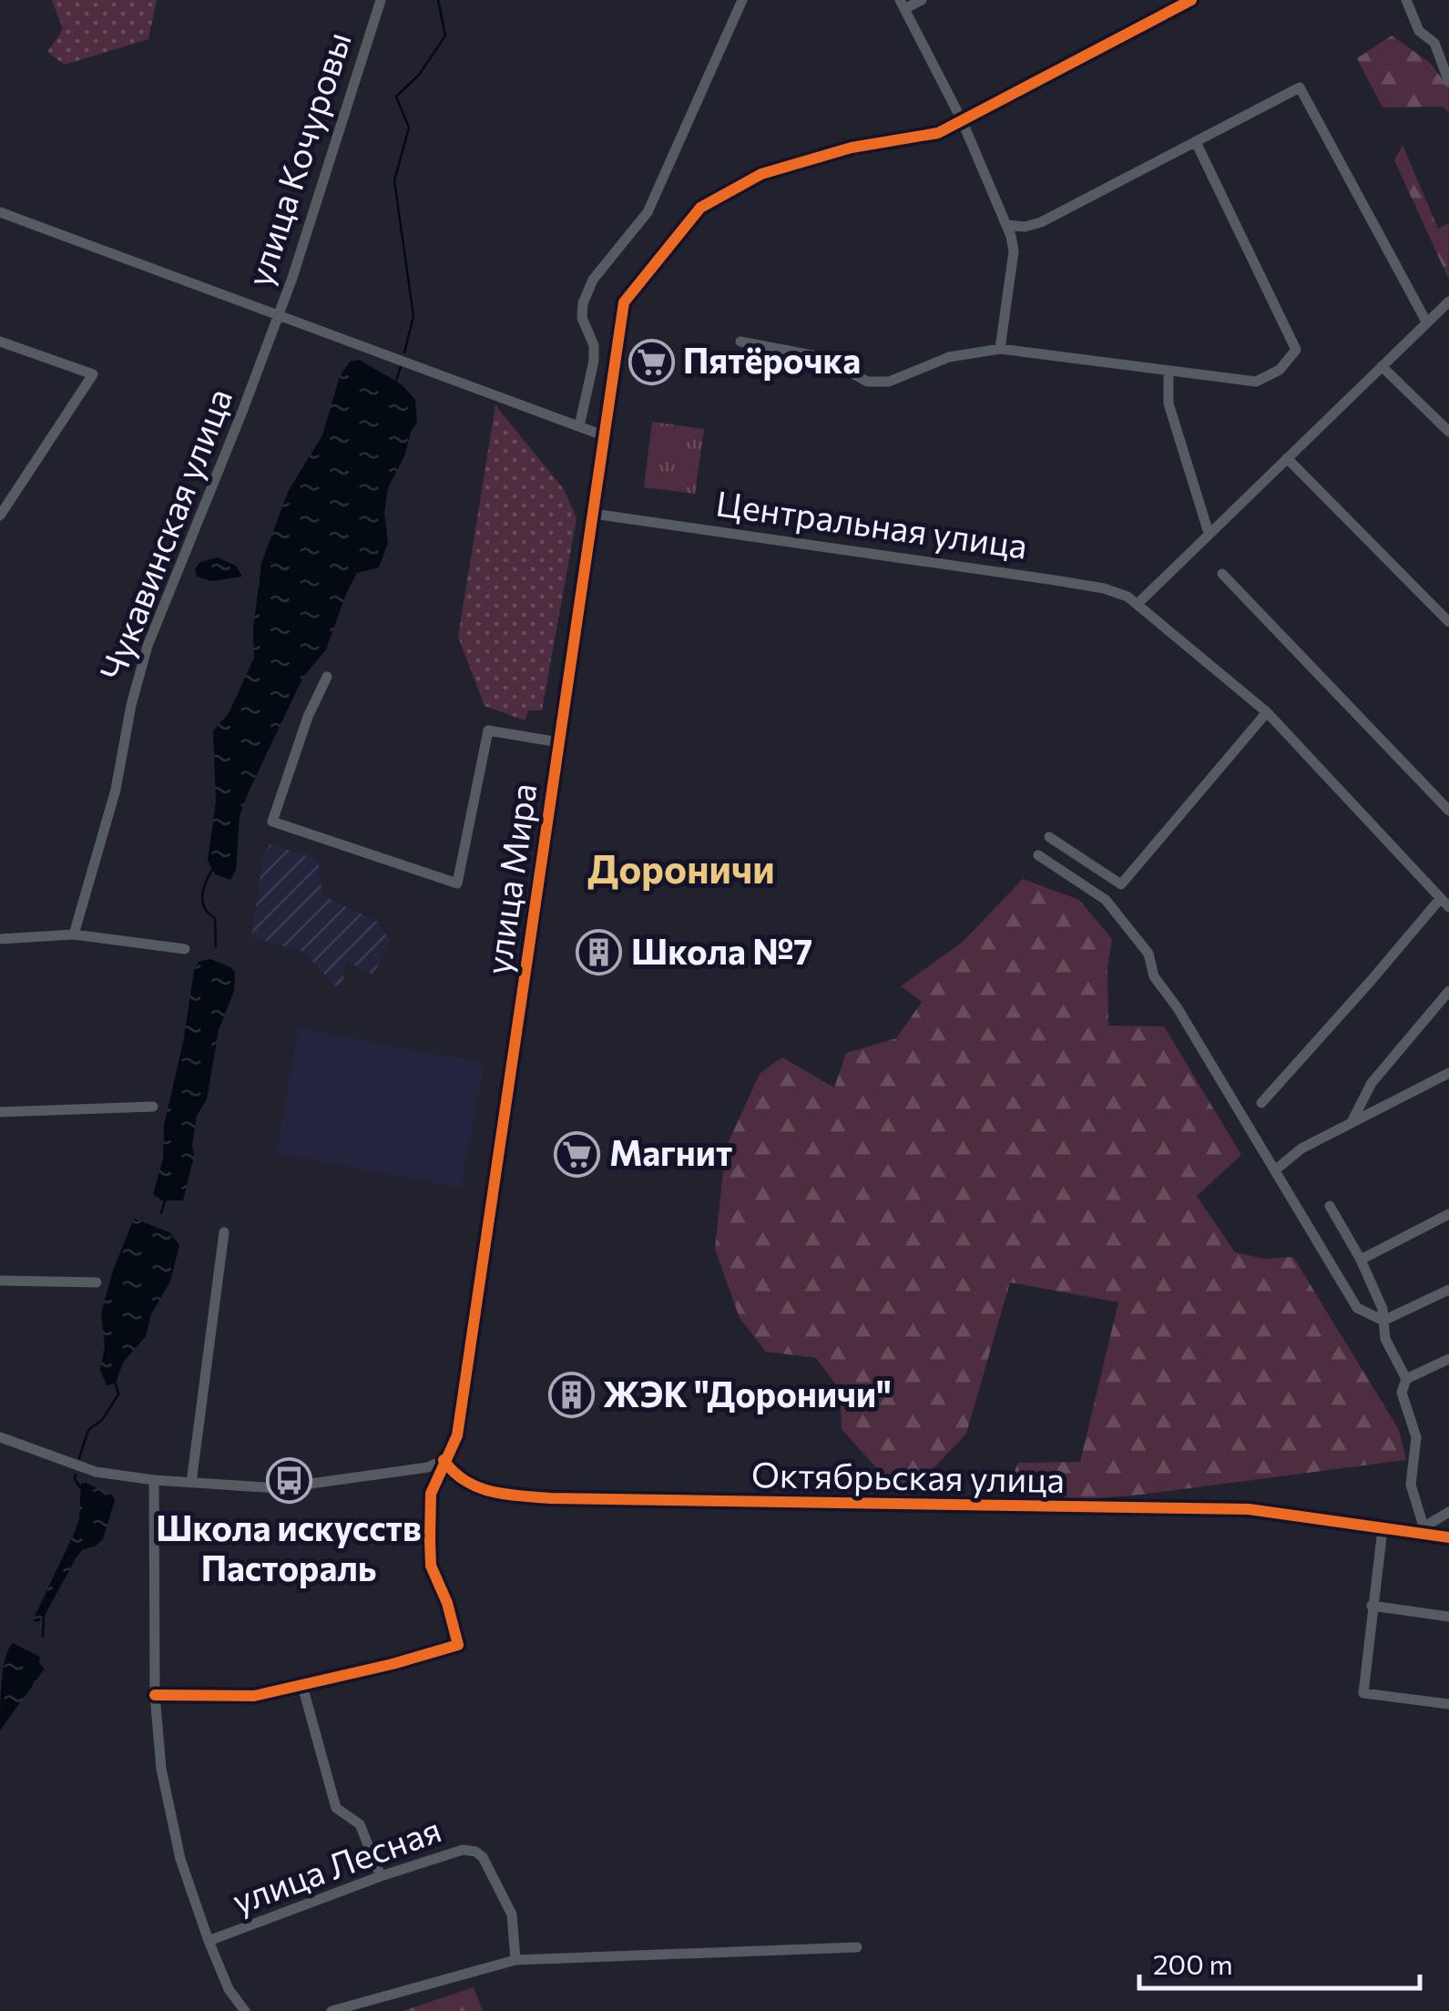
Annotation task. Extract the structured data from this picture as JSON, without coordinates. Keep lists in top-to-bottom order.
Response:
{
  "streets": {
    "street": [
      "улица Кочуровы",
      "Центральная улица",
      "Чукавинская улица",
      "улица Мира",
      "Октябрьская улица",
      "улица Лесная"
    ]
  },
  "crossings": [
    ["улица Кочуровы", "Чукавинская улица"],
    ["Центральная улица", "улица Мира"],
    ["улица Мира", "Октябрьская улица"]
  ],
  "districts": ["Дороничи"],
  "places": {
    "supermarket": ["Пятёрочка", "Магнит"],
    "building": ["Школа №7", "ЖЭК \"Дороничи\""],
    "bus stop": ["Школа искусств Пастораль"]
  },
  "scale_bar": "200 m"
}
